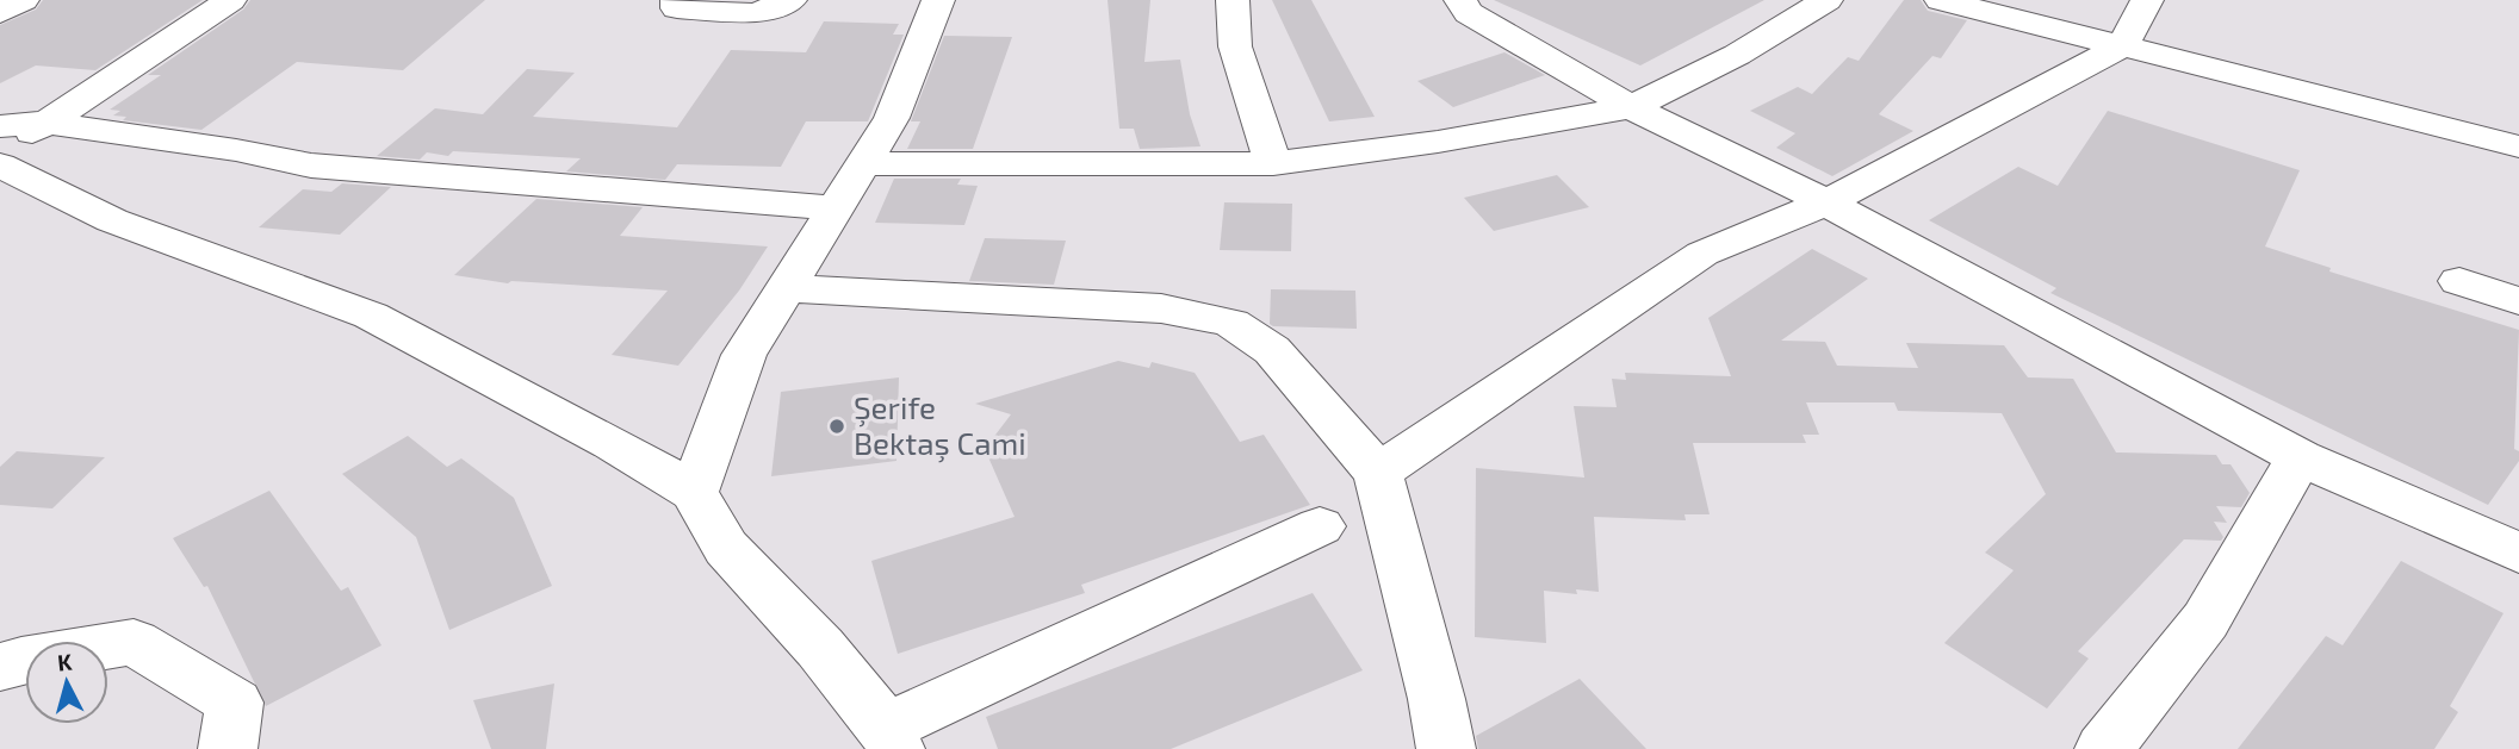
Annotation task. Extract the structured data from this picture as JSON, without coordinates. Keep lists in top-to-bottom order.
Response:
{
  "places": ["Şerife Bektaş Cami"],
  "north": "top"
}
